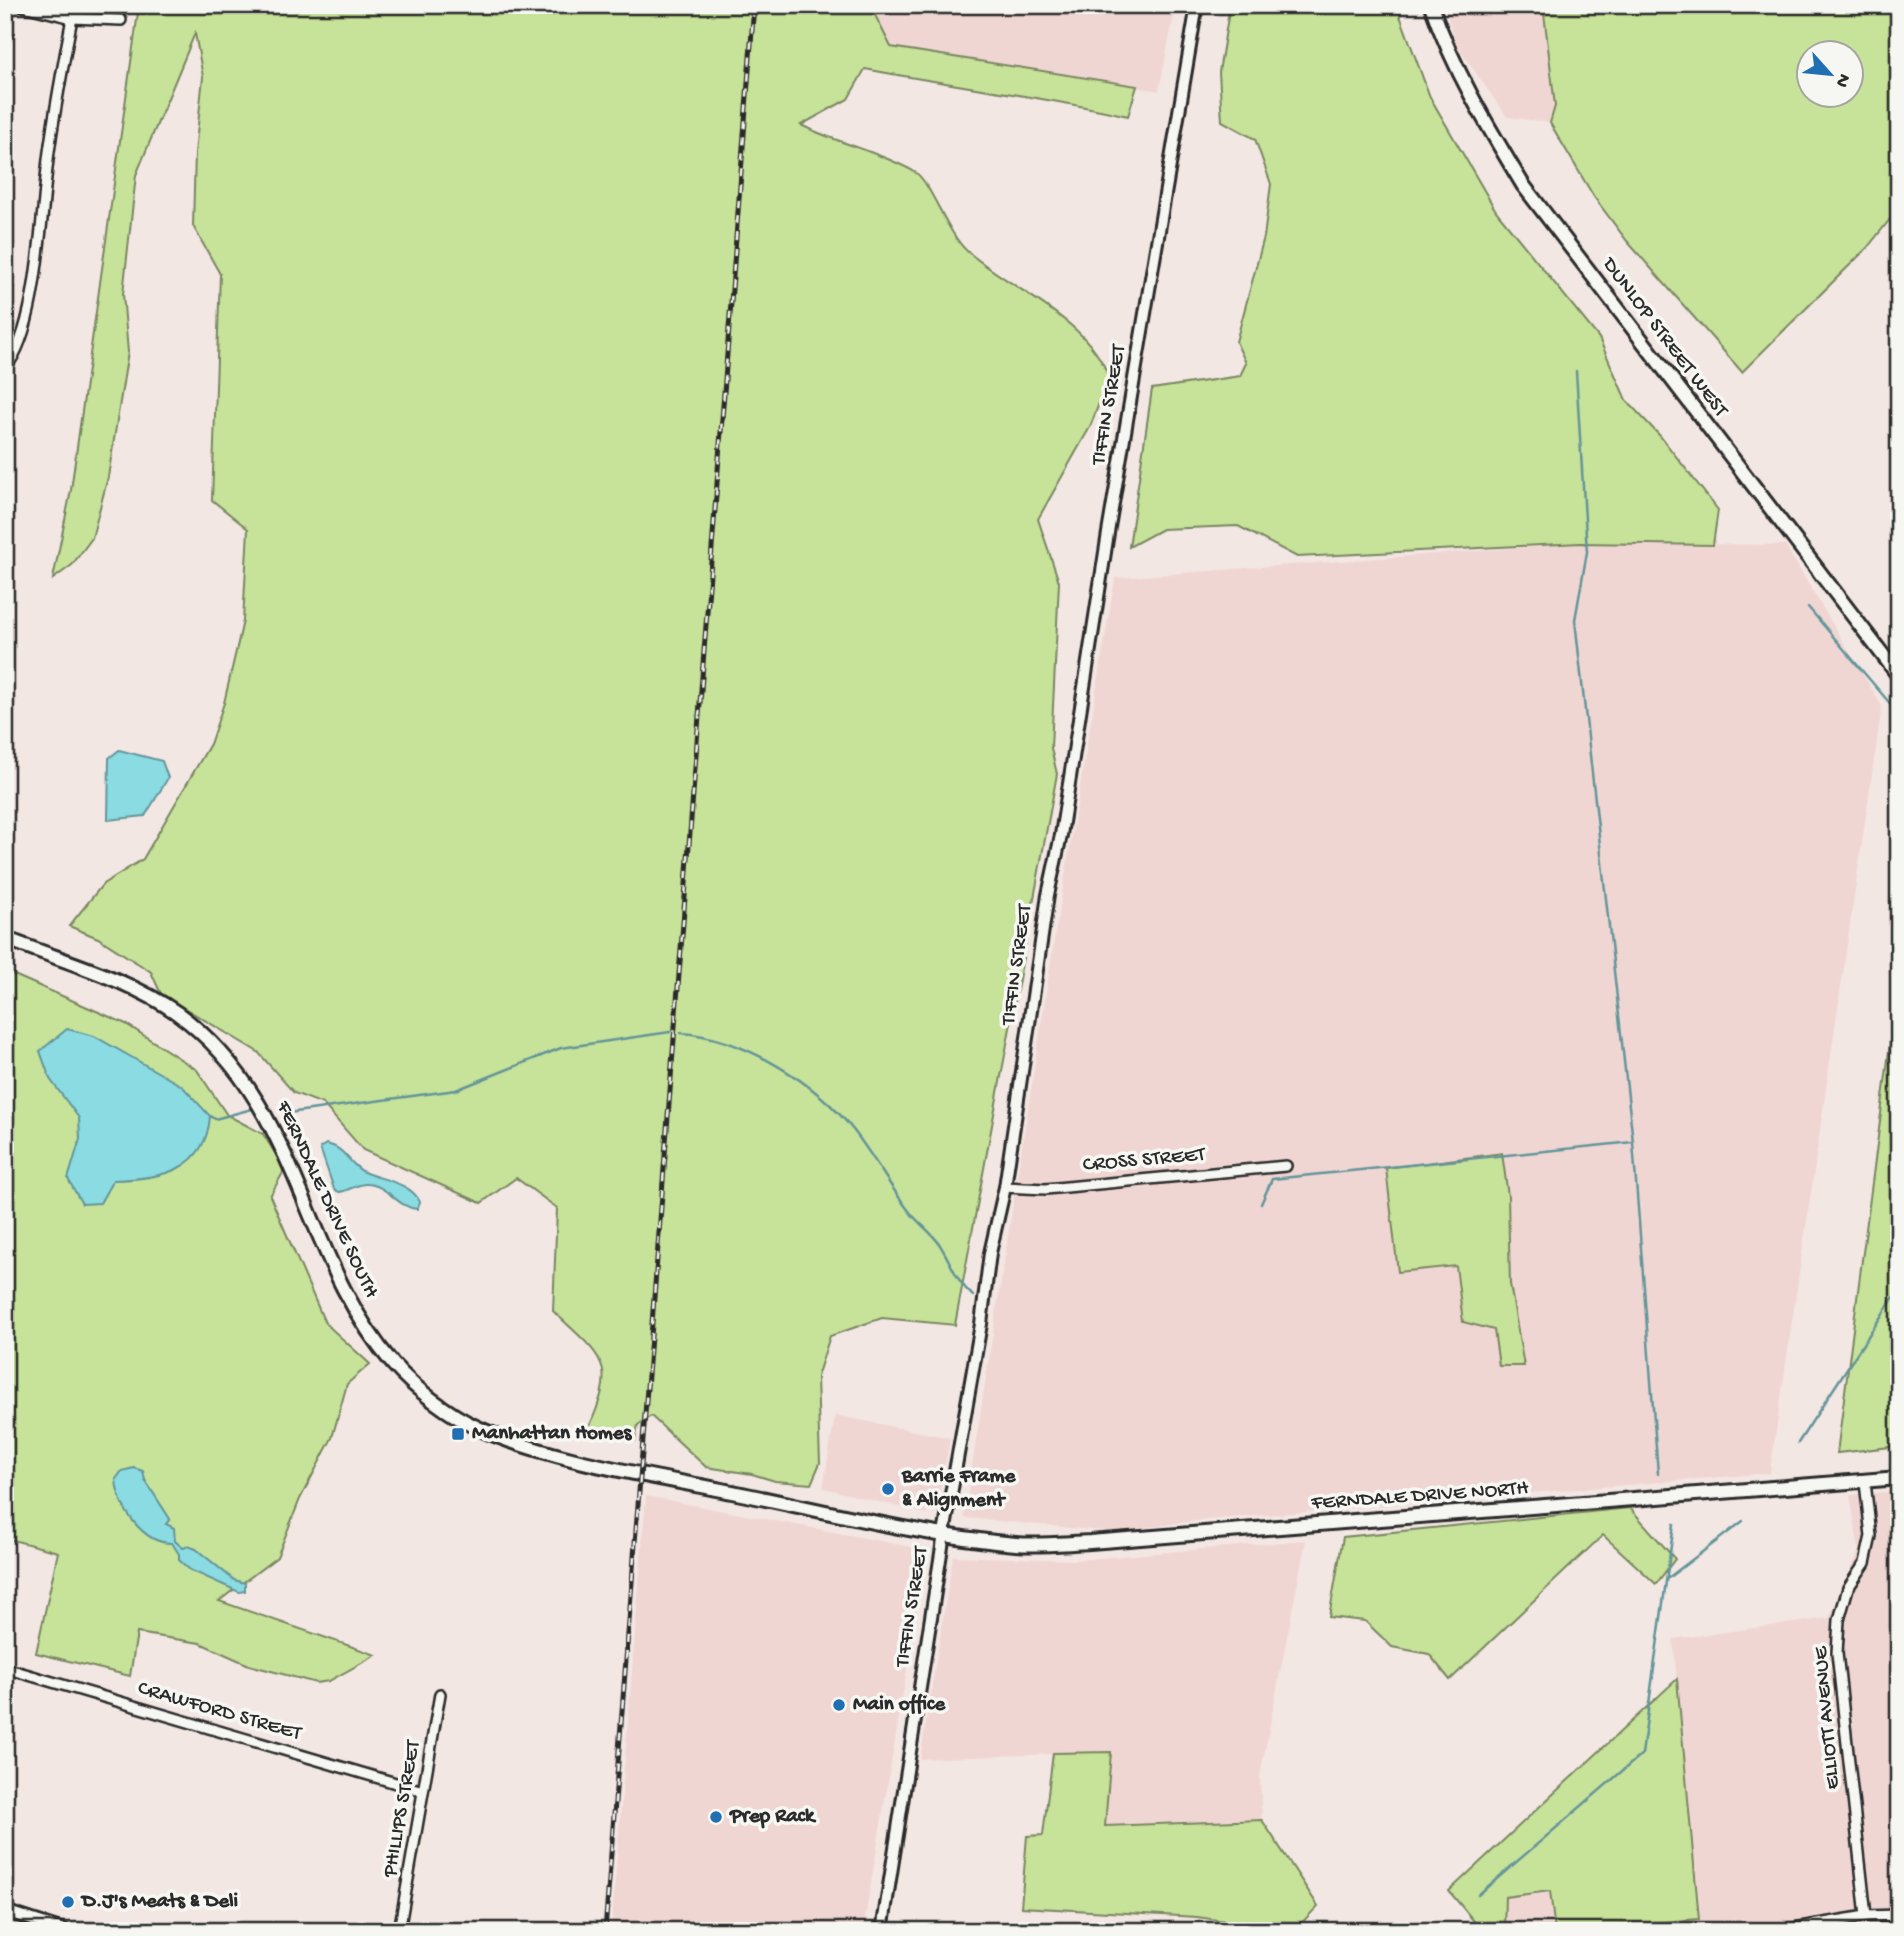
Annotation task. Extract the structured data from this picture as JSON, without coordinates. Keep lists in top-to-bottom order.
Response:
{
  "streets": {
    "main road": ["DUNLOP STREET WEST", "FERNDALE DRIVE SOUTH", "FERNDALE DRIVE NORTH"],
    "street": [
      "TIFFIN STREET",
      "CROSS STREET",
      "CRAWFORD STREET",
      "ELLIOTT AVENUE",
      "PHILLIPS STREET"
    ]
  },
  "crossings": [
    ["TIFFIN STREET", "CROSS STREET"],
    ["TIFFIN STREET", "FERNDALE DRIVE SOUTH"],
    ["TIFFIN STREET", "FERNDALE DRIVE NORTH"],
    ["FERNDALE DRIVE SOUTH", "FERNDALE DRIVE NORTH"],
    ["FERNDALE DRIVE NORTH", "ELLIOTT AVENUE"],
    ["CRAWFORD STREET", "PHILLIPS STREET"]
  ],
  "places": {
    "transit": ["Manhattan Homes"],
    "other": [
      "Barrie Frame & Alignment",
      "Main office",
      "Prep Rack",
      "D.J's Meats & Deli"
    ]
  },
  "north": "bottom right"
}
